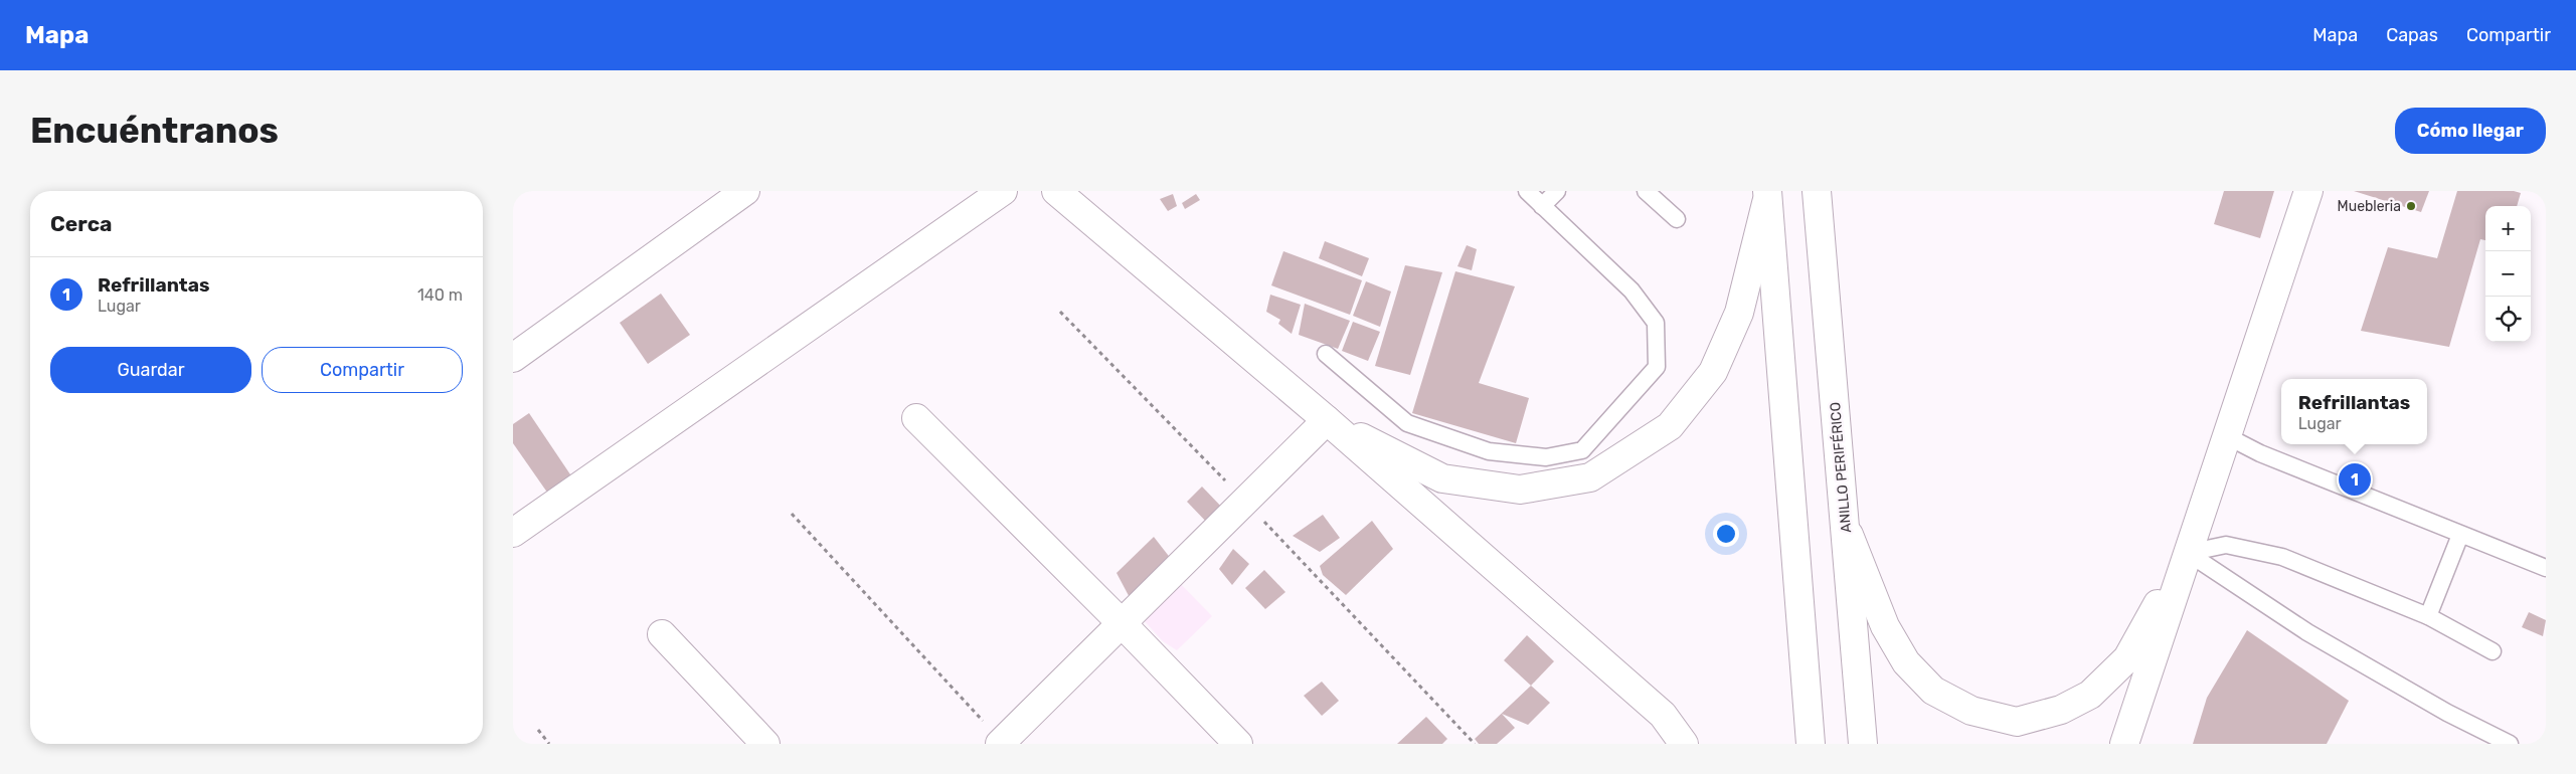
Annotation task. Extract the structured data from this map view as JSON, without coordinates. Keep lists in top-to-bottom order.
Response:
{
  "streets": {
    "main road": ["ANILLO PERIFÉRICO"]
  },
  "places": ["Muebleria"],
  "page": {
    "header": "Mapa",
    "nav": ["Mapa", "Capas", "Compartir"],
    "buttons": [
      "Cómo llegar",
      ["Guardar", "Compartir"]
    ],
    "title": "Encuéntranos",
    "heading": "Cerca",
    "map_buttons": ["+", "−"],
    "list": [
      {
        "mark": "1",
        "name": "Refrillantas",
        "note": "Lugar",
        "value": "140 m"
      }
    ],
    "popup": ["Refrillantas", "Lugar"],
    "pins": "1"
  }
}
